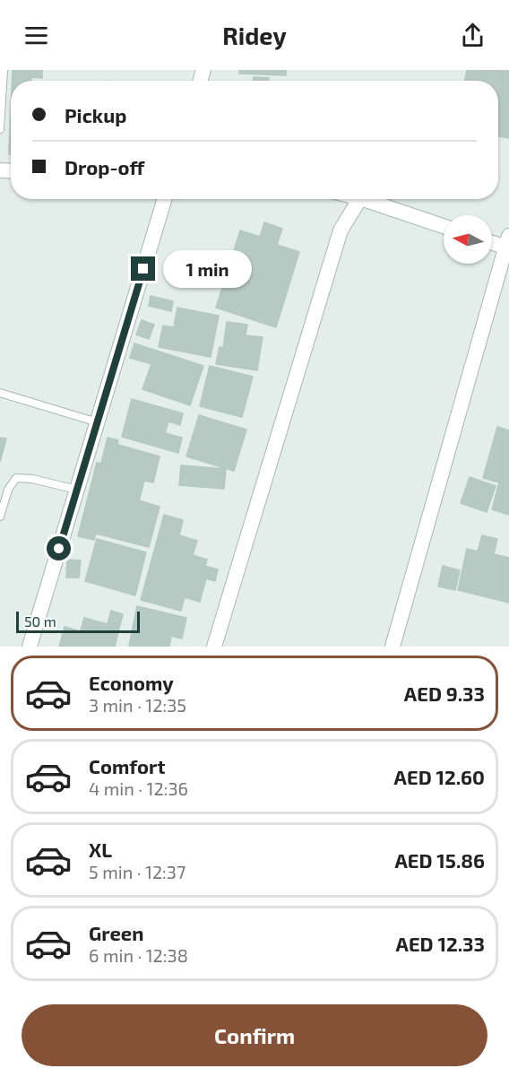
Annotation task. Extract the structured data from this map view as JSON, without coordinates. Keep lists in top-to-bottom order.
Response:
{
  "scale_bar": "50 m",
  "north": "left",
  "page": {
    "header": "Ridey",
    "banner": ["Pickup", "Drop-off"],
    "bubble": "1 min",
    "scale": "50 m",
    "list": [
      {
        "name": "Economy",
        "note": "3 min · 12:35",
        "value": "AED 9.33"
      },
      {
        "name": "Comfort",
        "note": "4 min · 12:36",
        "value": "AED 12.60"
      },
      {
        "name": "XL",
        "note": "5 min · 12:37",
        "value": "AED 15.86"
      },
      {
        "name": "Green",
        "note": "6 min · 12:38",
        "value": "AED 12.33"
      }
    ],
    "buttons": "Confirm"
  }
}
